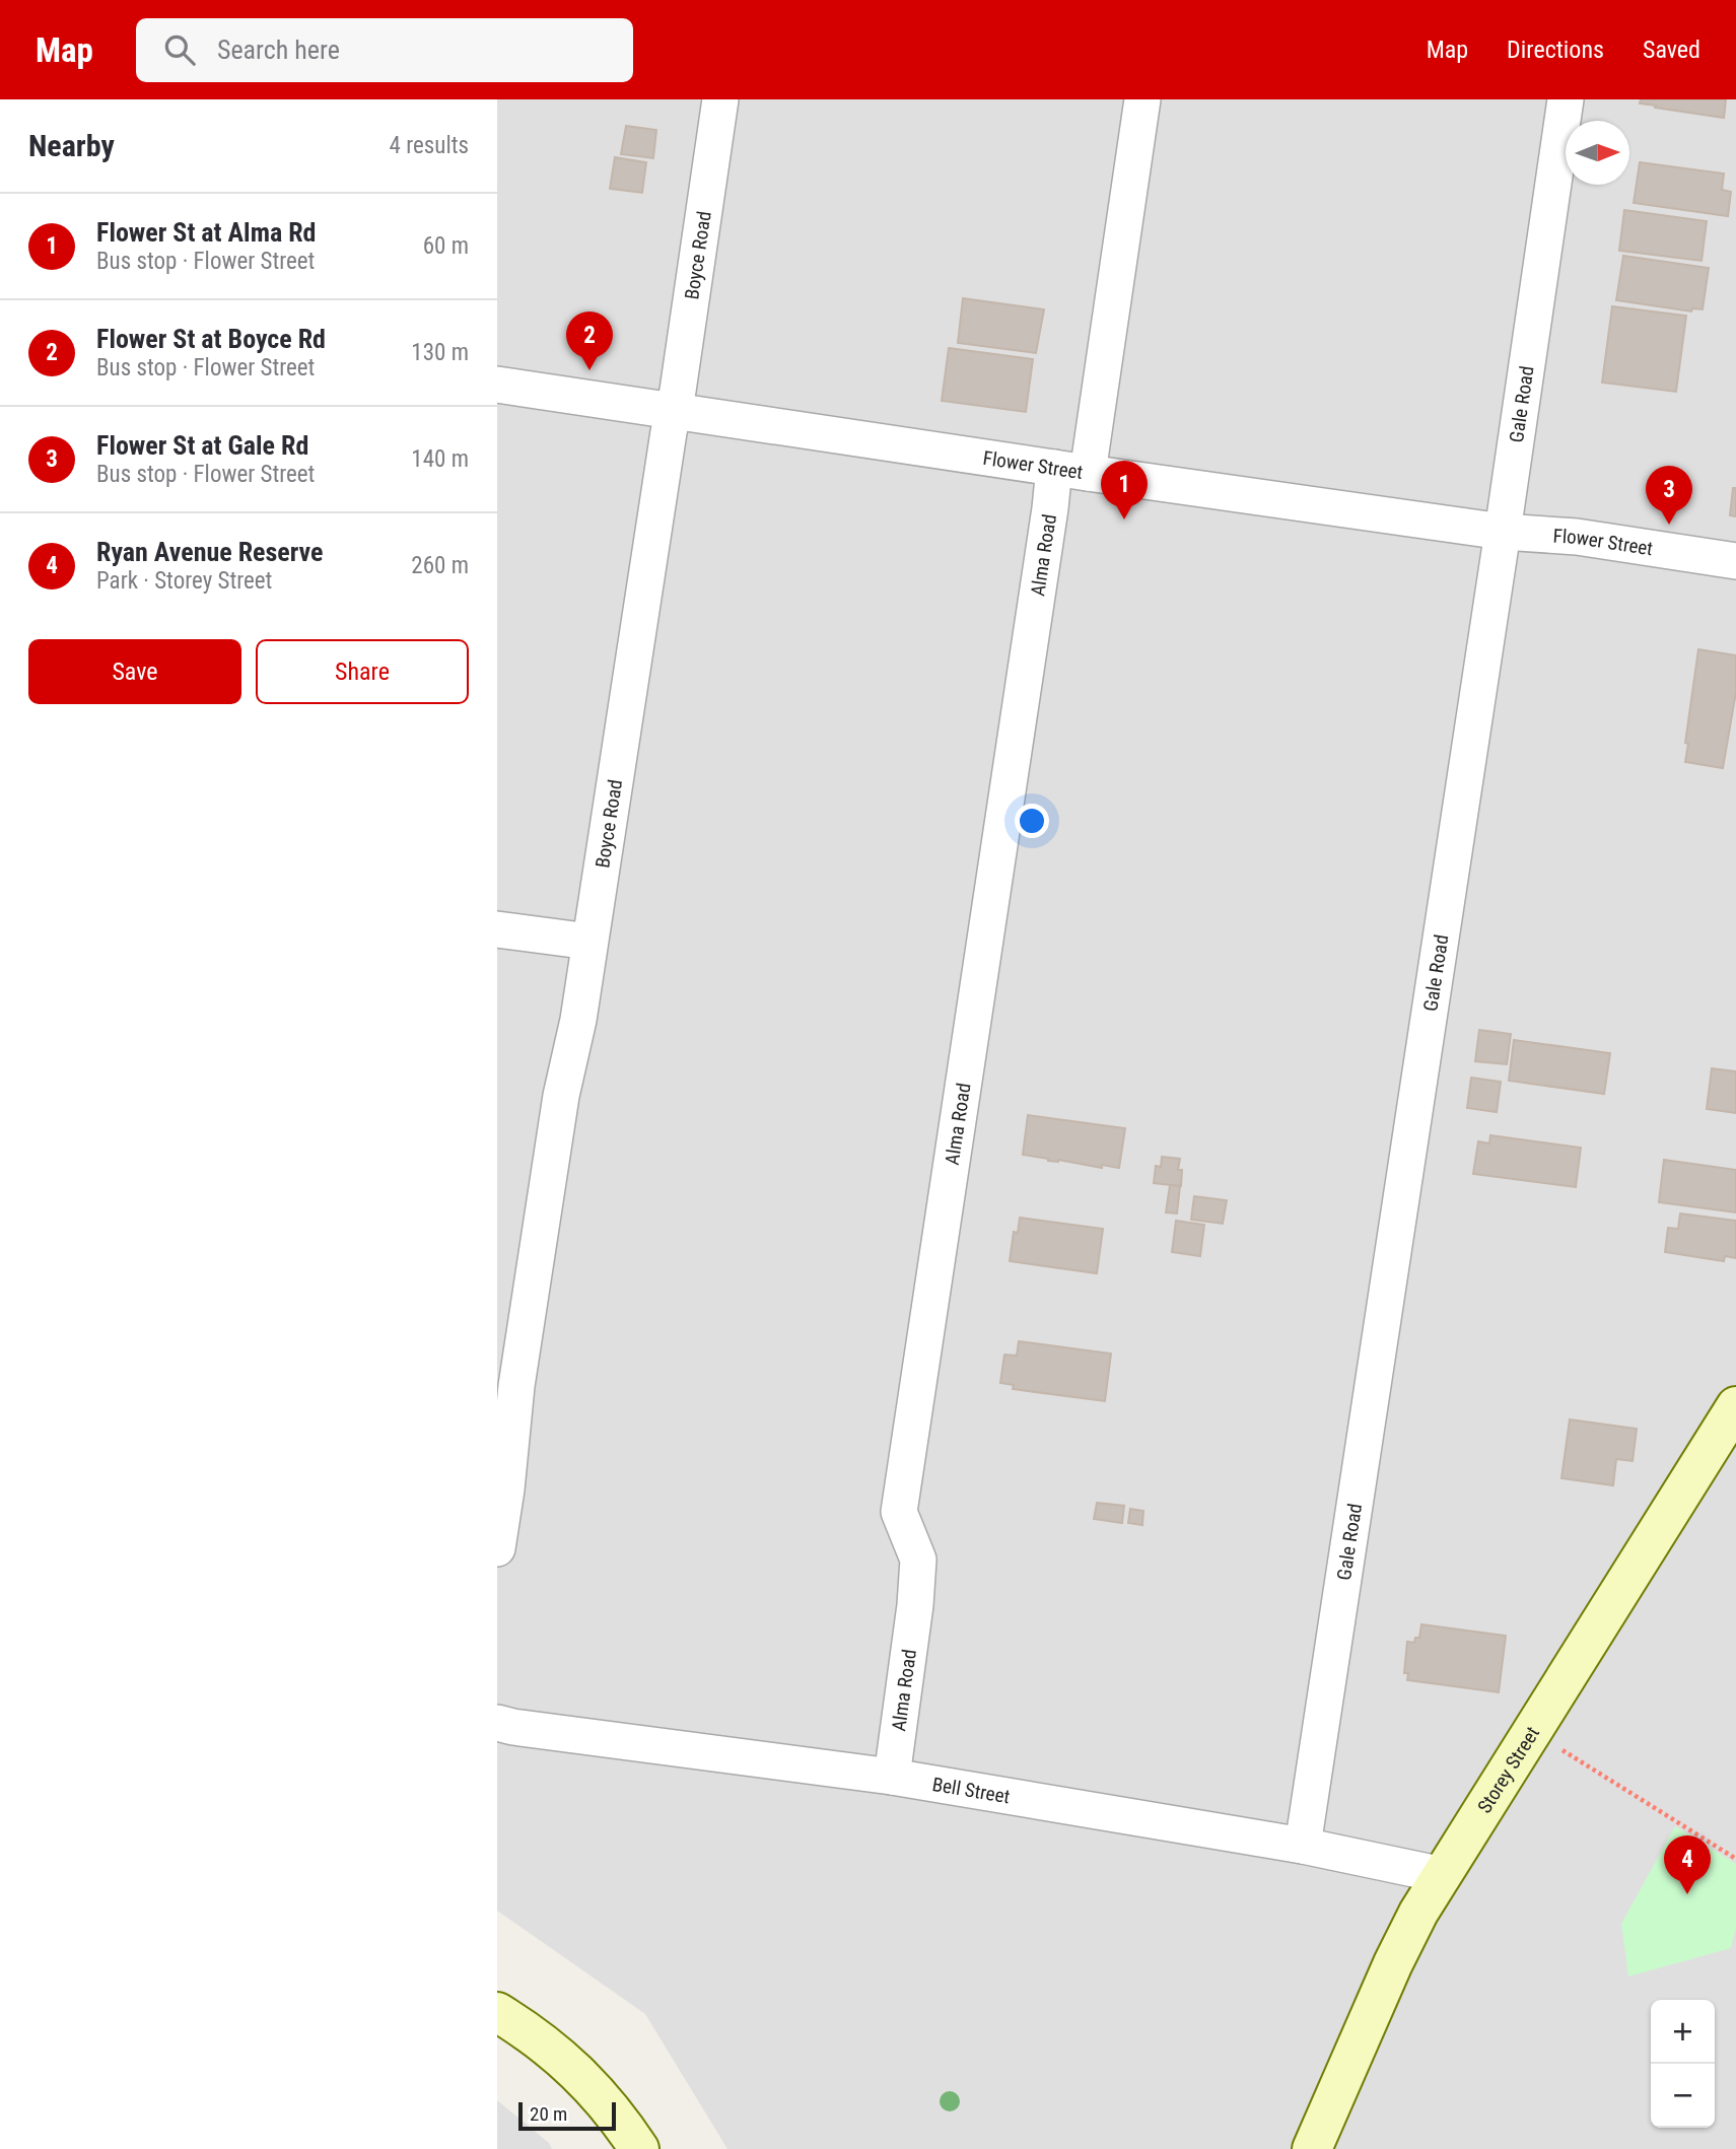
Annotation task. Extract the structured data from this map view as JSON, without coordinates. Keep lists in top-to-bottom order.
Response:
{
  "streets": {
    "street": [
      "Boyce Road",
      "Gale Road",
      "Flower Street",
      "Alma Road",
      "Storey Street",
      "Bell Street"
    ]
  },
  "crossings": [
    ["Boyce Road", "Flower Street"],
    ["Gale Road", "Flower Street"],
    ["Gale Road", "Bell Street"],
    ["Flower Street", "Alma Road"],
    ["Alma Road", "Bell Street"],
    ["Storey Street", "Bell Street"]
  ],
  "scale_bar": "20 m",
  "north": "right",
  "page": {
    "header": "Map",
    "search": "Search here",
    "nav": ["Map", "Directions", "Saved"],
    "heading": ["Nearby", "4 results"],
    "list": [
      {
        "mark": "1",
        "name": "Flower St at Alma Rd",
        "note": "Bus stop · Flower Street",
        "value": "60 m"
      },
      {
        "mark": "2",
        "name": "Flower St at Boyce Rd",
        "note": "Bus stop · Flower Street",
        "value": "130 m"
      },
      {
        "mark": "3",
        "name": "Flower St at Gale Rd",
        "note": "Bus stop · Flower Street",
        "value": "140 m"
      },
      {
        "mark": "4",
        "name": "Ryan Avenue Reserve",
        "note": "Park · Storey Street",
        "value": "260 m"
      }
    ],
    "pins": [
      "2",
      "1",
      "3",
      "4"
    ],
    "buttons": ["Save", "Share"],
    "map_buttons": ["+", "−"],
    "scale": "20 m"
  }
}
